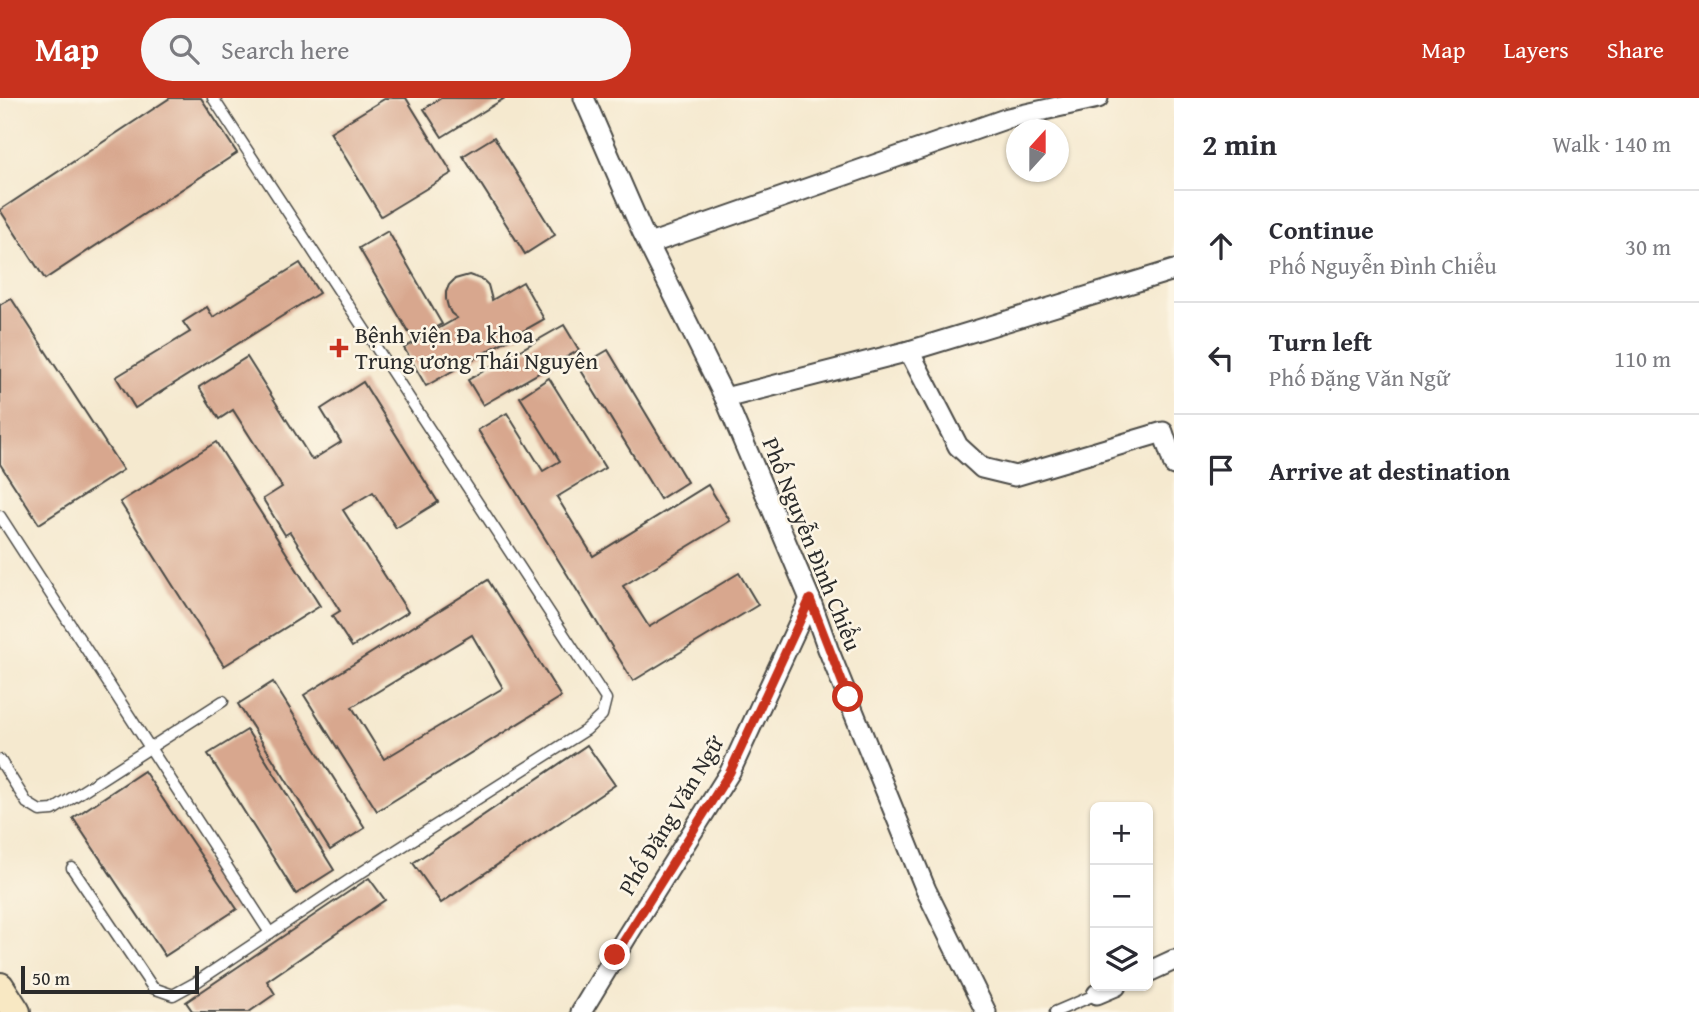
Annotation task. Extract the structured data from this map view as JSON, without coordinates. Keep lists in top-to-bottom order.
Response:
{
  "streets": {
    "street": ["Phố Nguyễn Đình Chiểu", "Phố Đặng Văn Ngữ"]
  },
  "crossings": [
    ["Phố Nguyễn Đình Chiểu", "Phố Đặng Văn Ngữ"]
  ],
  "places": {
    "health": ["Bệnh viện Đa khoa Trung ương Thái Nguyên"]
  },
  "scale_bar": "50 m",
  "north": "top",
  "page": {
    "header": "Map",
    "search": "Search here",
    "nav": ["Map", "Layers", "Share"],
    "heading": ["2 min", "Walk · 140 m"],
    "list": [
      ["Continue", "Phố Nguyễn Đình Chiểu", "30 m"],
      ["Turn left", "Phố Đặng Văn Ngữ", "110 m"],
      "Arrive at destination"
    ],
    "map_buttons": ["+", "−"],
    "scale": "50 m"
  }
}
